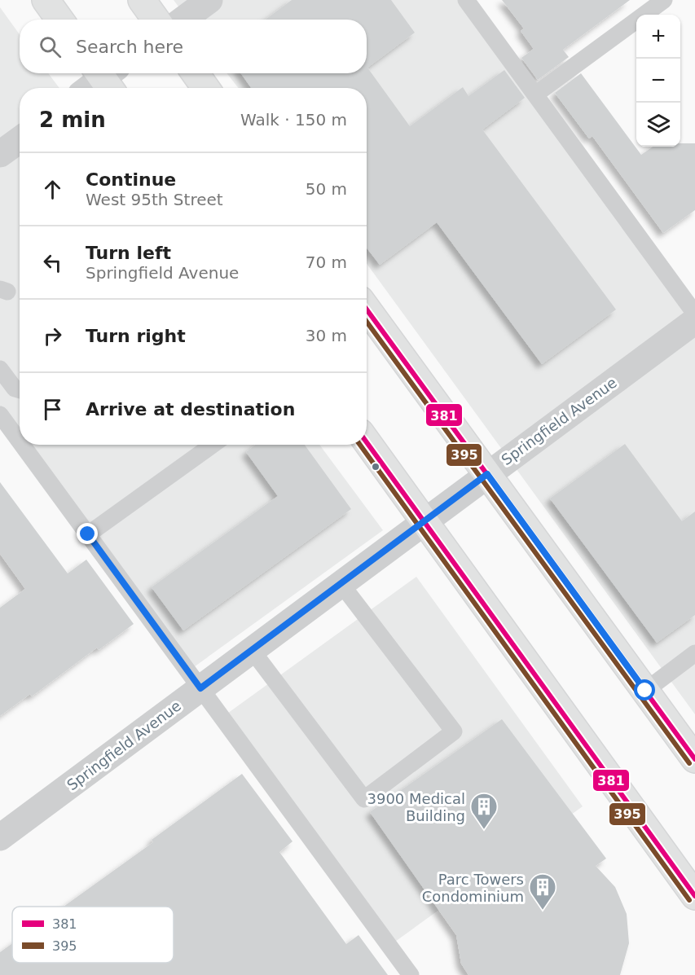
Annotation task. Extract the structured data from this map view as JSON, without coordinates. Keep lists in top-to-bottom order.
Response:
{
  "streets": {
    "street": ["Springfield Avenue"]
  },
  "places": {
    "building": ["3900 Medical Building", "Parc Towers Condominium"]
  },
  "lines": ["transit line 381", "transit line 395"],
  "legend": ["381", "395"],
  "page": {
    "map_buttons": ["+", "−"],
    "search": "Search here",
    "heading": ["2 min", "Walk · 150 m"],
    "list": [
      ["Continue", "West 95th Street", "50 m"],
      ["Turn left", "Springfield Avenue", "70 m"],
      ["Turn right", "30 m"],
      "Arrive at destination"
    ]
  }
}
